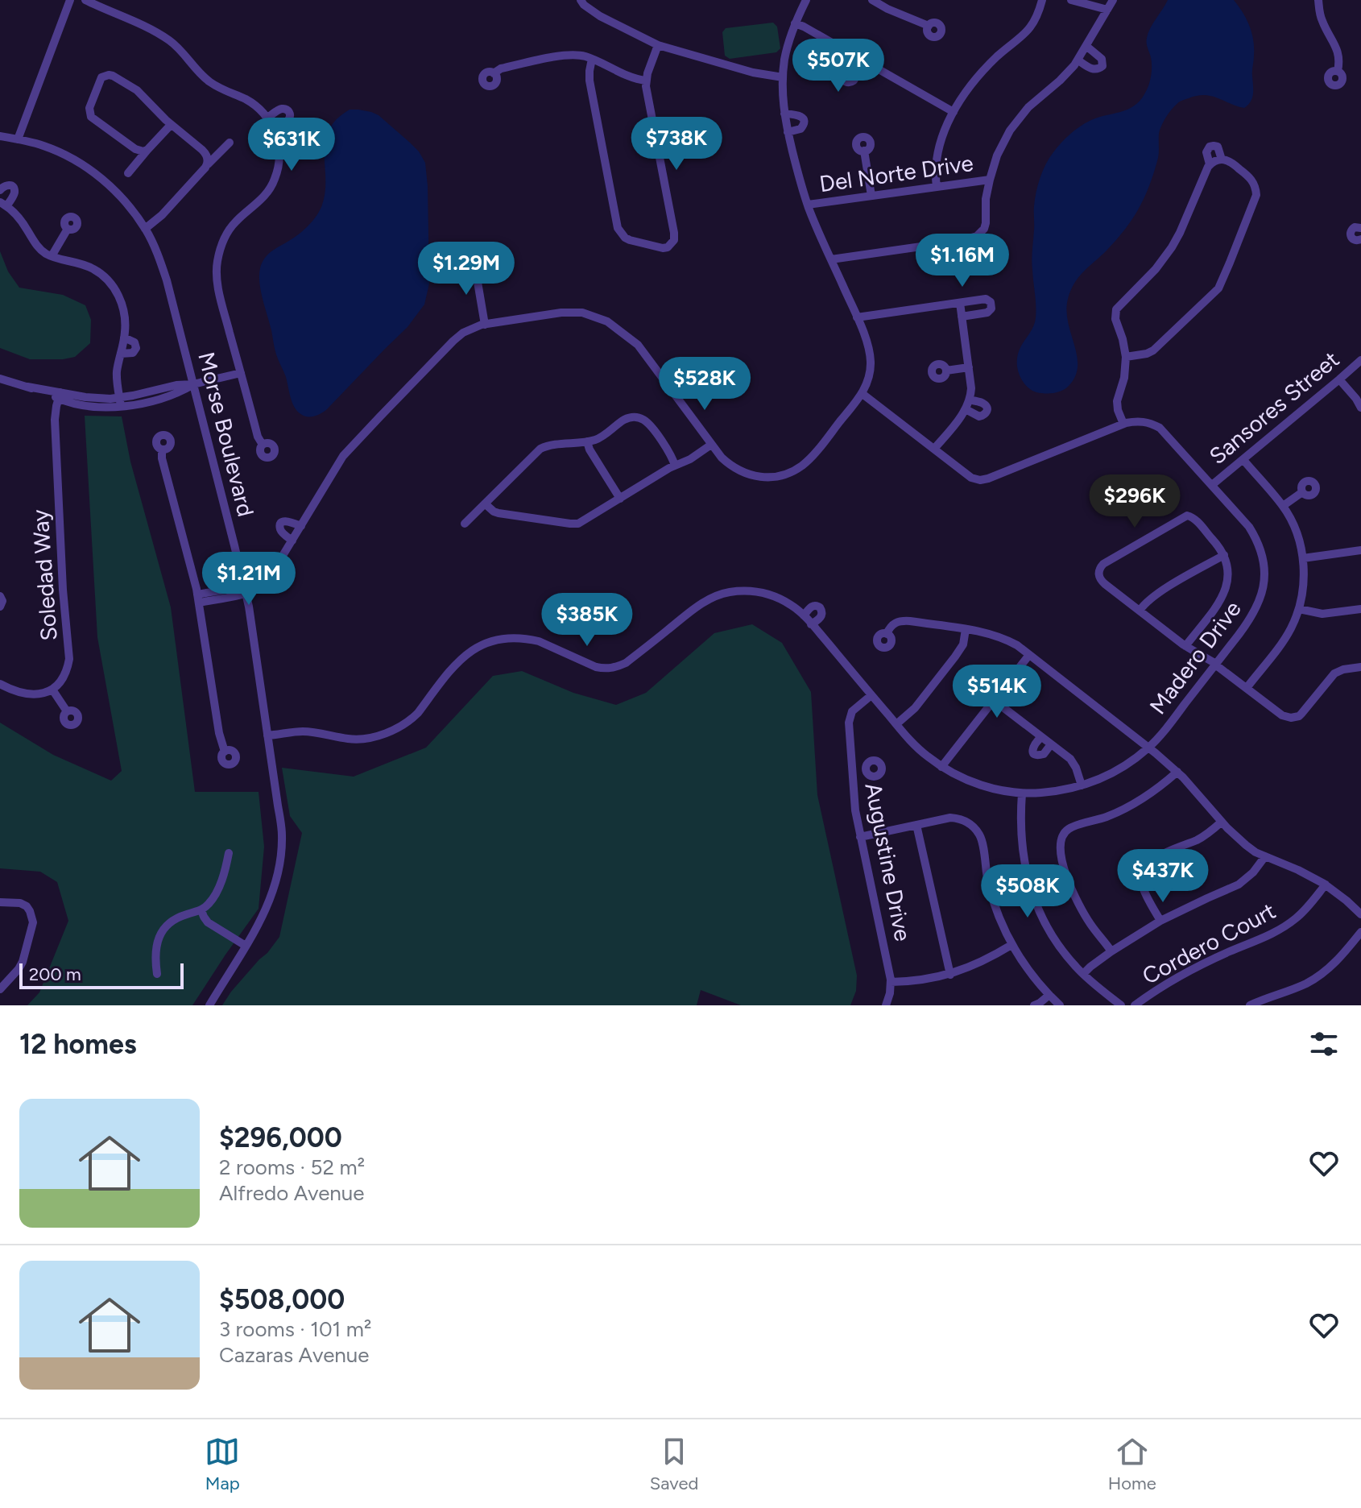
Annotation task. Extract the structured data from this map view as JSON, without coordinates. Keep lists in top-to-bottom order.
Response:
{
  "streets": {
    "street": [
      "Del Norte Drive",
      "Sansores Street",
      "Morse Boulevard",
      "Soledad Way",
      "Madero Drive",
      "Augustine Drive",
      "Cordero Court"
    ]
  },
  "crossings": [
    ["Sansores Street", "Madero Drive"],
    ["Morse Boulevard", "Madero Drive"],
    ["Madero Drive", "Augustine Drive"]
  ],
  "scale_bar": "200 m",
  "page": {
    "price": [
      "$507K",
      "$738K",
      "$631K",
      "$1.16M",
      "$1.29M",
      "$528K",
      "$296K",
      "$1.21M",
      "$385K",
      "$514K",
      "$437K",
      "$508K"
    ],
    "scale": "200 m",
    "heading": "12 homes",
    "list": [
      {
        "name": "$296,000",
        "note": "2 rooms · 52 m² · Alfredo Avenue"
      },
      {
        "name": "$508,000",
        "note": "3 rooms · 101 m² · Cazaras Avenue"
      }
    ],
    "tabs": ["Map", "Saved", "Home"]
  }
}
